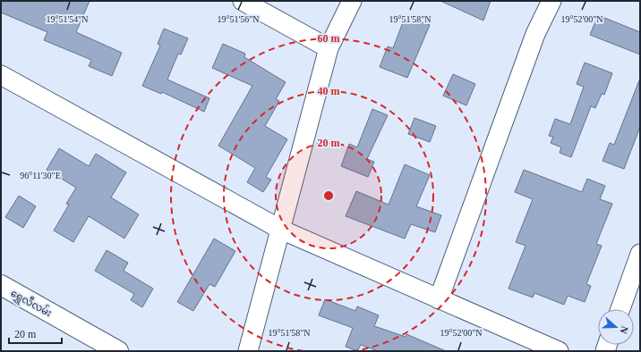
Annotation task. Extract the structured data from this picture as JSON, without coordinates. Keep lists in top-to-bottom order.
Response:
{
  "streets": {
    "street": ["ရွှေလီလမ်း"]
  },
  "scale_bar": "20 m",
  "north": "right",
  "coordinates": [
    "19°51'54\"N",
    "19°51'56\"N",
    "19°51'58\"N",
    "19°52'00\"N",
    "96°11'30\"E"
  ],
  "rings": ["60 m", "40 m", "20 m"]
}
